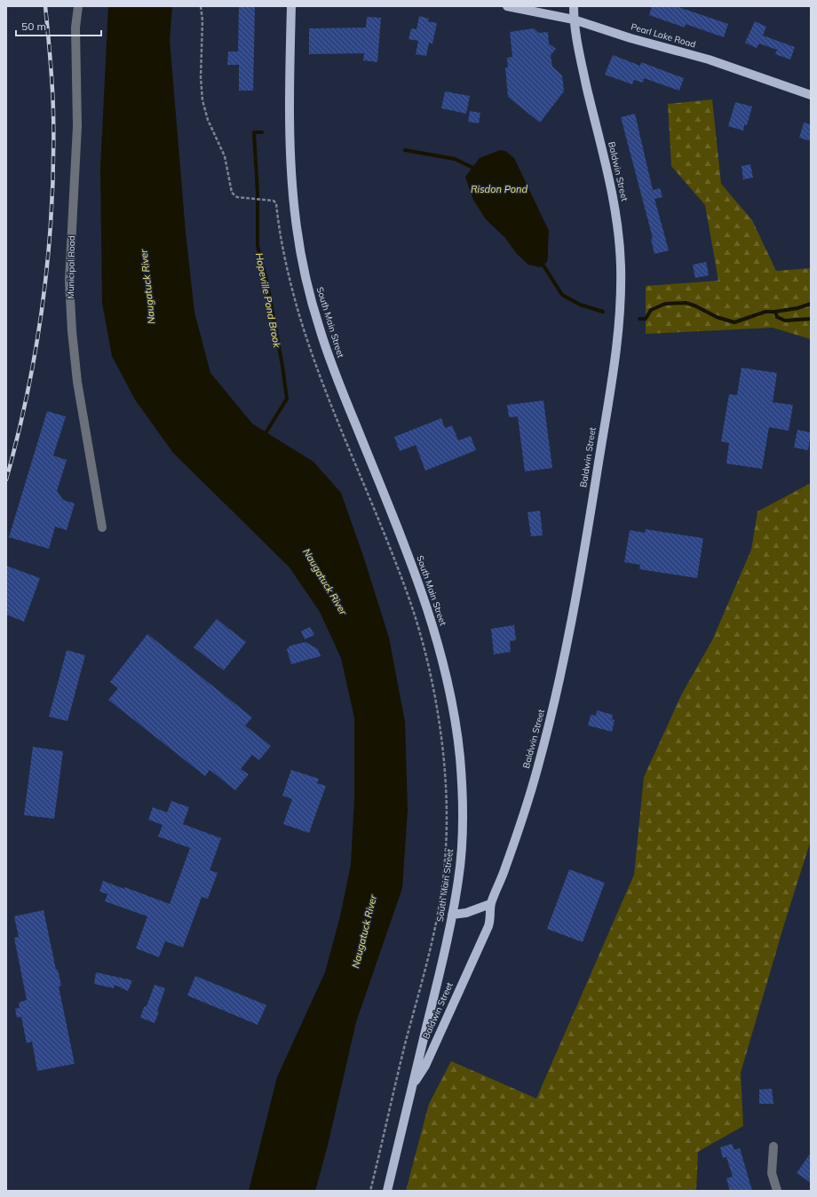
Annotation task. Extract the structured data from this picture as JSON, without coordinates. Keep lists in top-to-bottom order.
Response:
{
  "streets": {
    "main road": ["Pearl Lake Road", "Baldwin Street", "South Main Street"],
    "street": ["Municipal Road"]
  },
  "crossings": [
    ["Pearl Lake Road", "Baldwin Street"],
    ["Baldwin Street", "South Main Street"]
  ],
  "water": ["Risdon Pond", "Naugatuck River", "Hopeville Pond Brook"],
  "scale_bar": "50 m"
}
